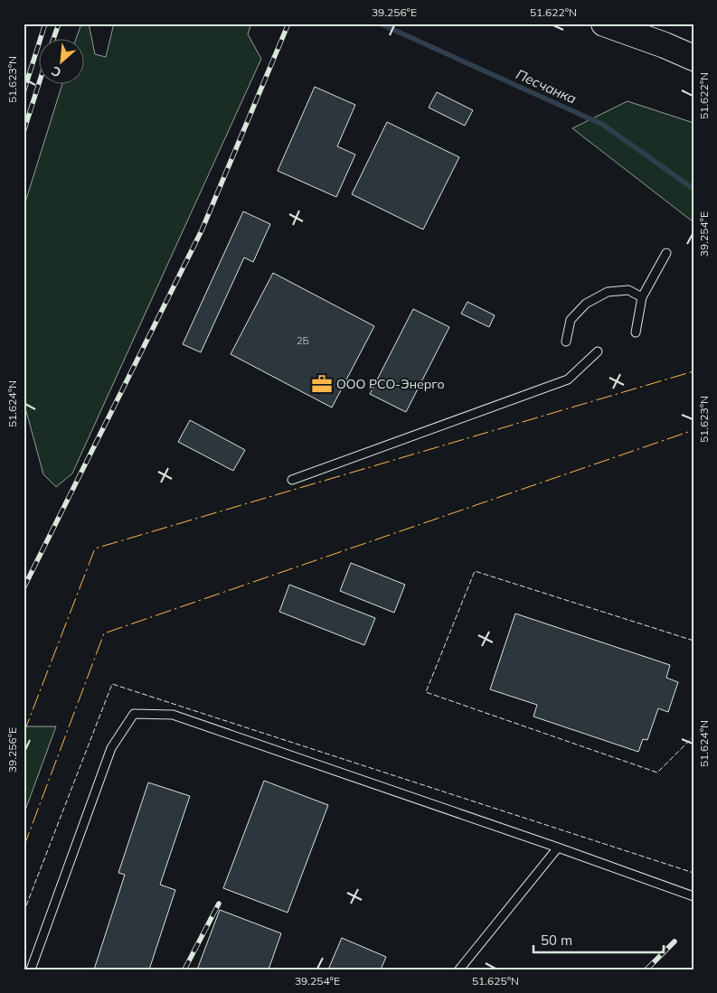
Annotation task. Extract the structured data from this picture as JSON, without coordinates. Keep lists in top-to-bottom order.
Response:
{
  "water": ["Песчанка"],
  "places": {
    "office": ["ООО РСО-Энерго"]
  },
  "house_numbers": ["2Б"],
  "scale_bar": "50 m",
  "north": "bottom left",
  "coordinates": [
    "39.256°E",
    "51.622°N",
    "51.623°N",
    "39.254°E",
    "51.624°N",
    "51.625°N"
  ]
}
